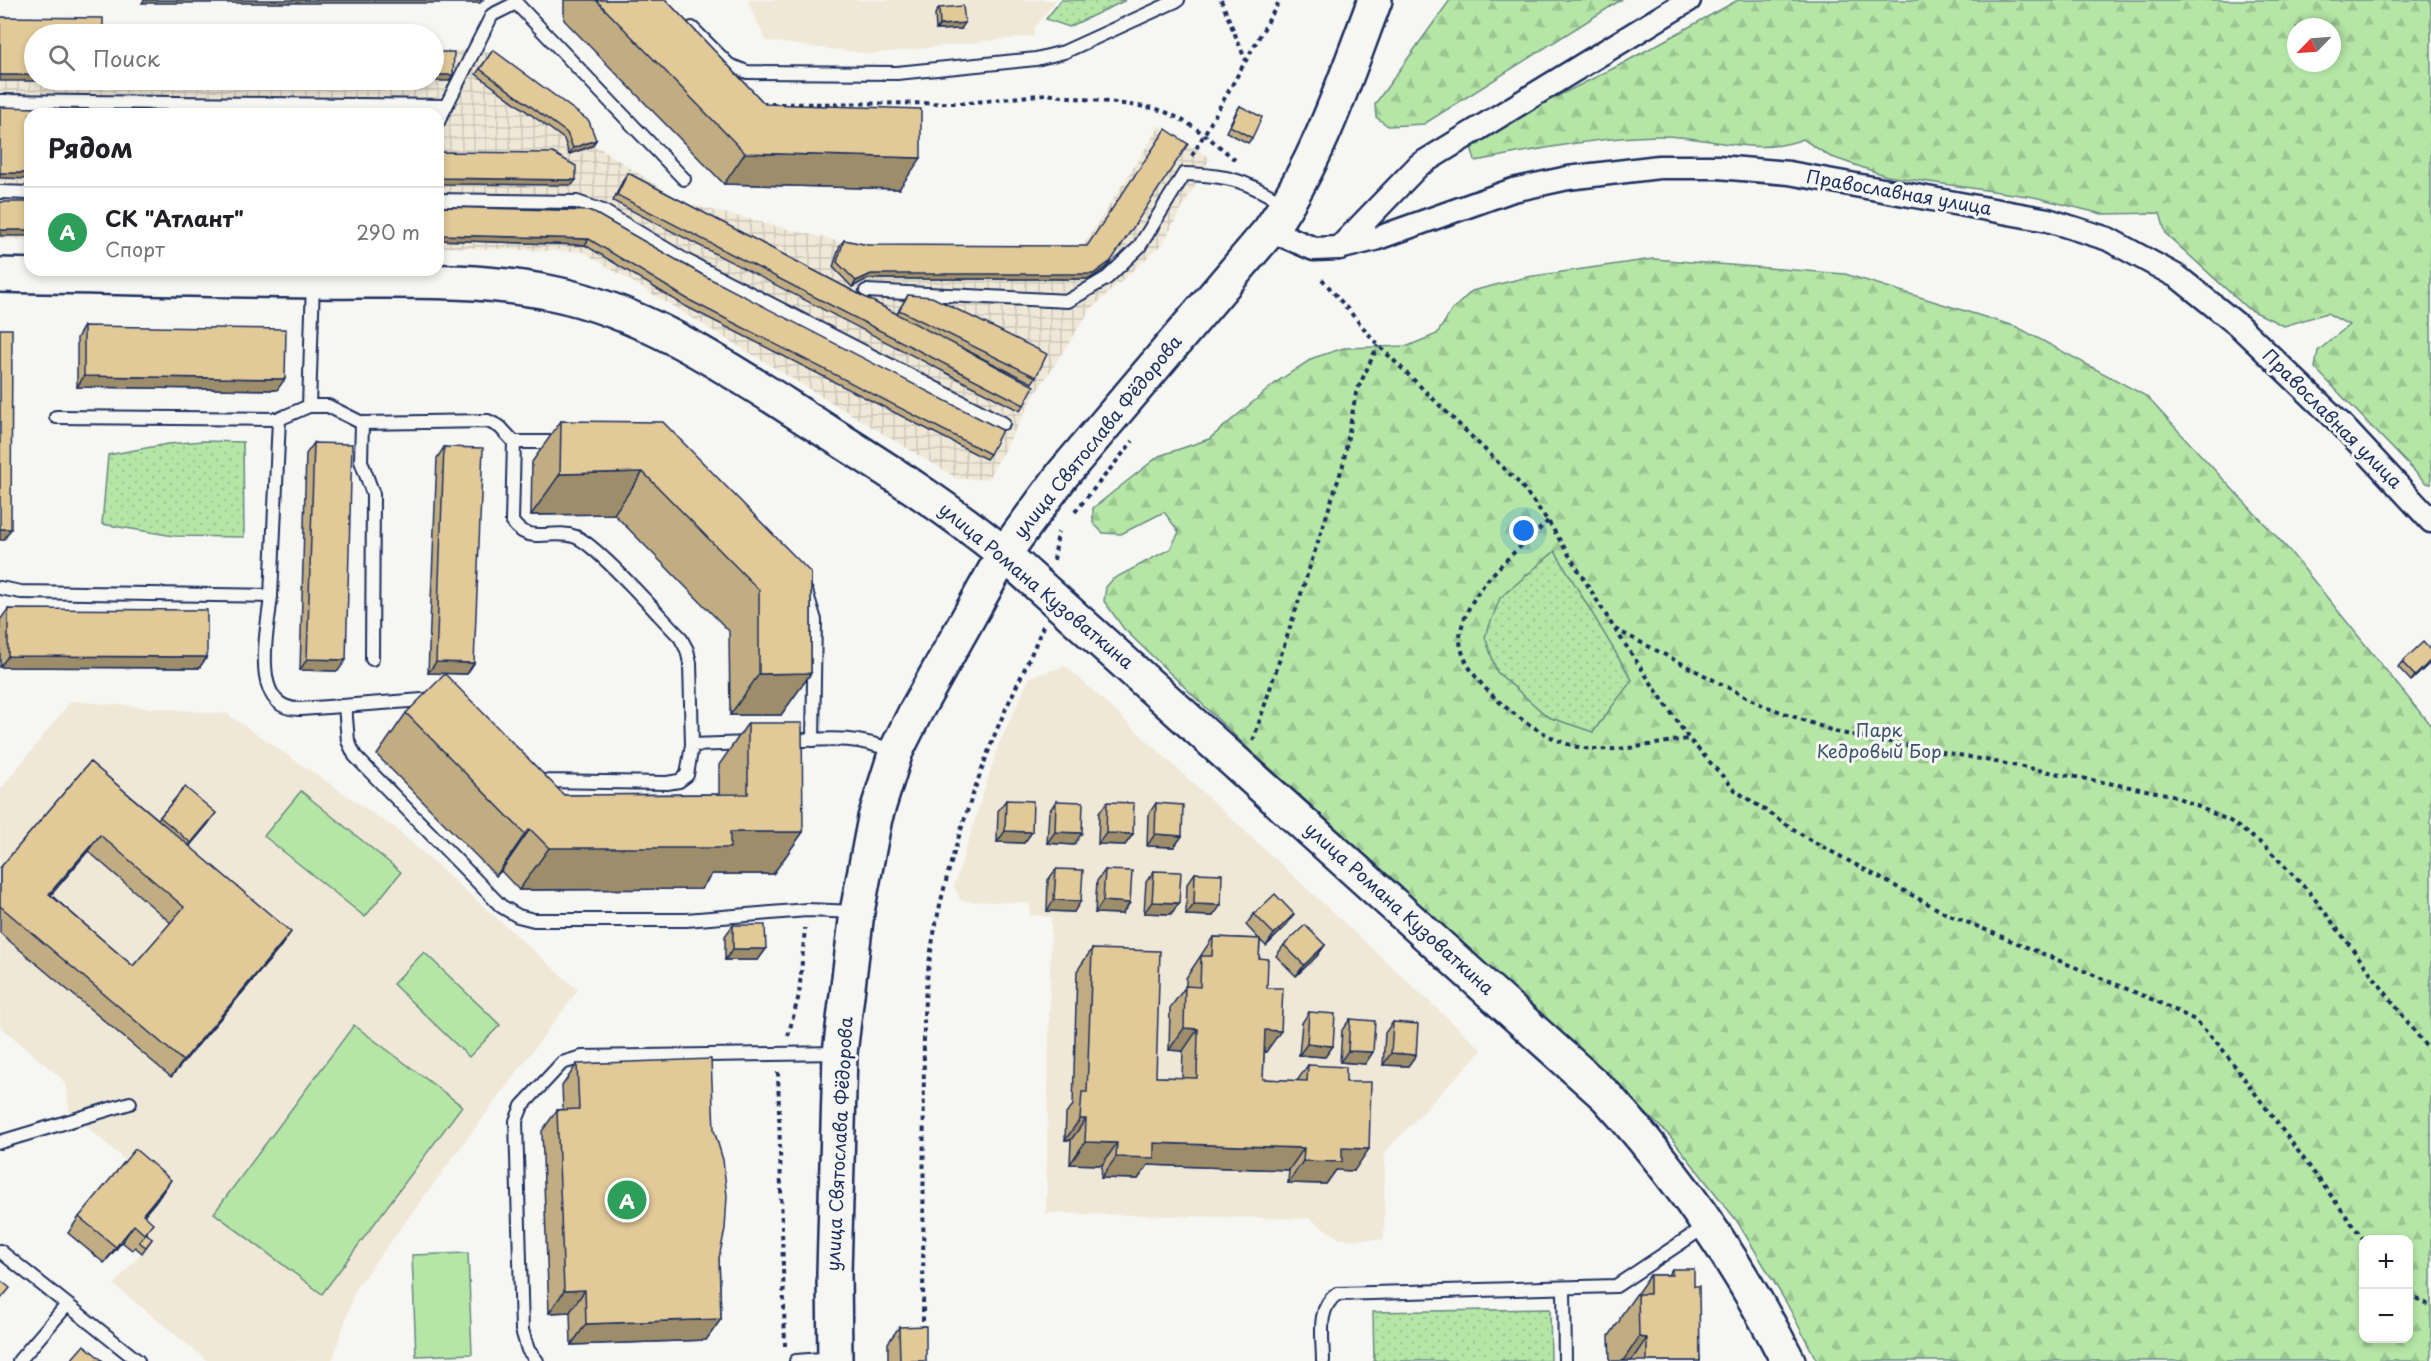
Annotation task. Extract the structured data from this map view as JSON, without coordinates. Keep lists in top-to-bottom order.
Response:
{
  "streets": {
    "street": ["Православная улица", "улица Святослава Фёдорова", "улица Романа Кузоваткина"]
  },
  "crossings": [
    ["Православная улица", "улица Святослава Фёдорова"],
    ["улица Святослава Фёдорова", "улица Романа Кузоваткина"]
  ],
  "parks": ["Парк Кедровый Бор"],
  "north": "bottom left",
  "page": {
    "search": "Поиск",
    "heading": "Рядом",
    "list": [
      {
        "mark": "A",
        "name": "СК \"Атлант\"",
        "note": "Спорт",
        "value": "290 m"
      }
    ],
    "pins": "A",
    "map_buttons": ["+", "−"]
  }
}
